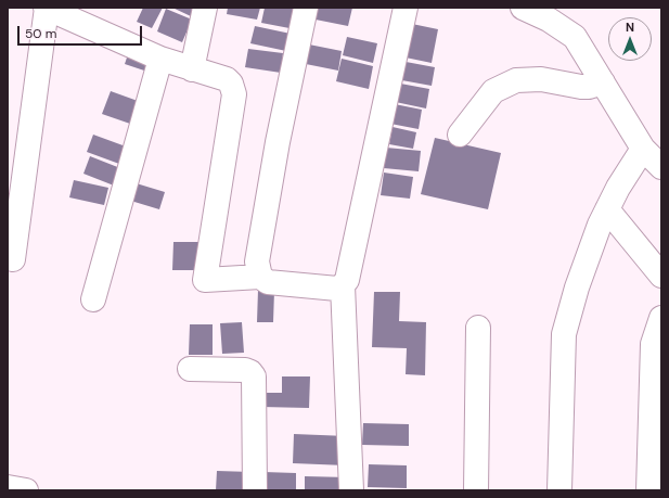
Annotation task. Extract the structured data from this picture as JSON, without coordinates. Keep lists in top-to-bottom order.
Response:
{
  "scale_bar": "50 m",
  "north": "top"
}
